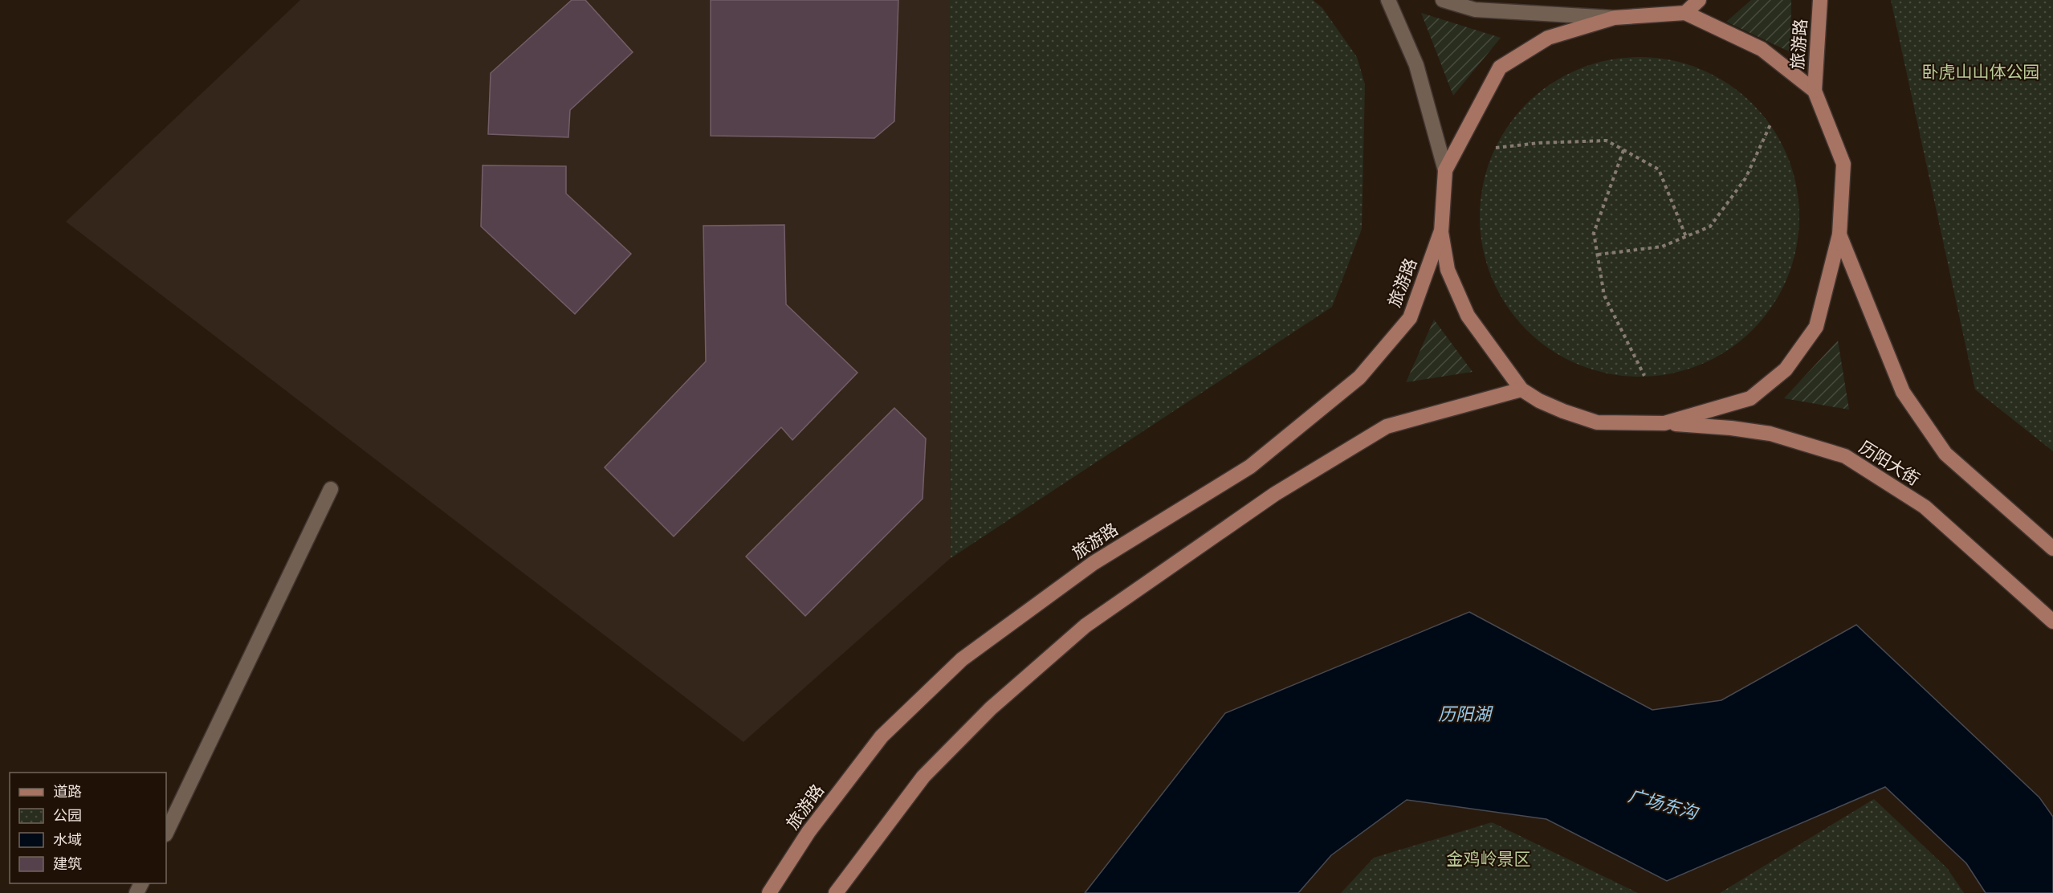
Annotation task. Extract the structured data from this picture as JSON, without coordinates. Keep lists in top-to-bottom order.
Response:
{
  "streets": {
    "main road": ["旅游路", "历阳大街"]
  },
  "water": ["历阳湖", "广场东沟"],
  "parks": ["卧虎山山体公园", "金鸡岭景区"],
  "legend": [
    "道路",
    "公园",
    "水域",
    "建筑"
  ]
}
